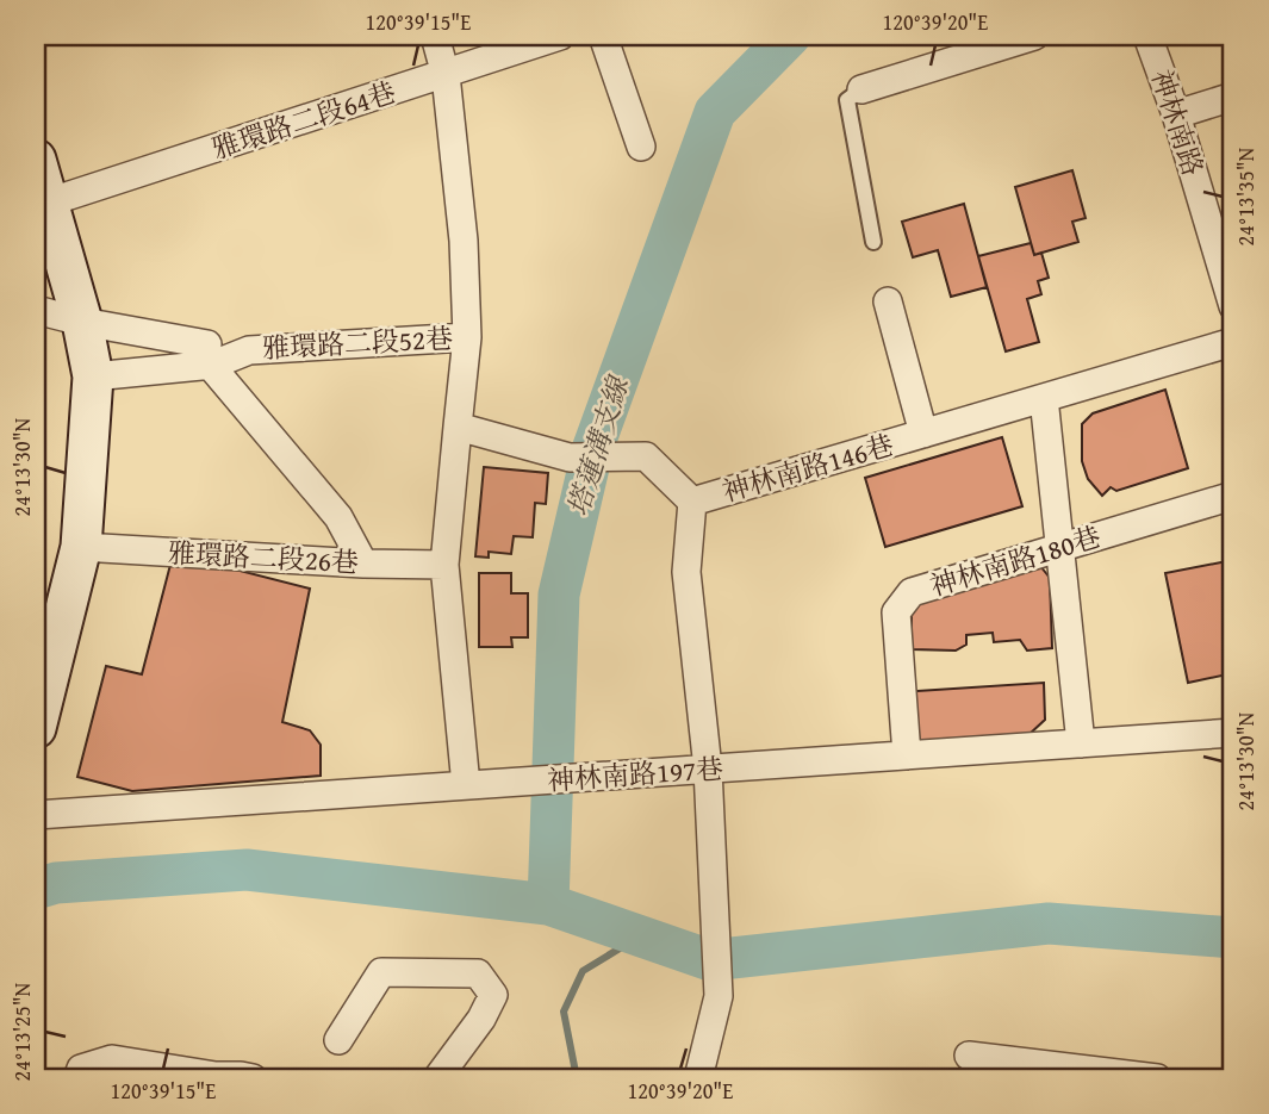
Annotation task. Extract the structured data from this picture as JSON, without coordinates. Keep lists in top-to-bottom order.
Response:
{
  "streets": {
    "street": [
      "雅環路二段64巷",
      "神林南路",
      "雅環路二段52巷",
      "神林南路146巷",
      "雅環路二段26巷",
      "神林南路180巷",
      "神林南路197巷"
    ]
  },
  "crossings": [
    ["雅環路二段52巷", "雅環路二段26巷"],
    ["神林南路146巷", "神林南路197巷"],
    ["神林南路180巷", "神林南路197巷"]
  ],
  "water": ["塔蓮溝支線"],
  "coordinates": [
    "120°39'15\"E",
    "120°39'20\"E",
    "24°13'35\"N",
    "24°13'30\"N",
    "24°13'25\"N"
  ]
}
